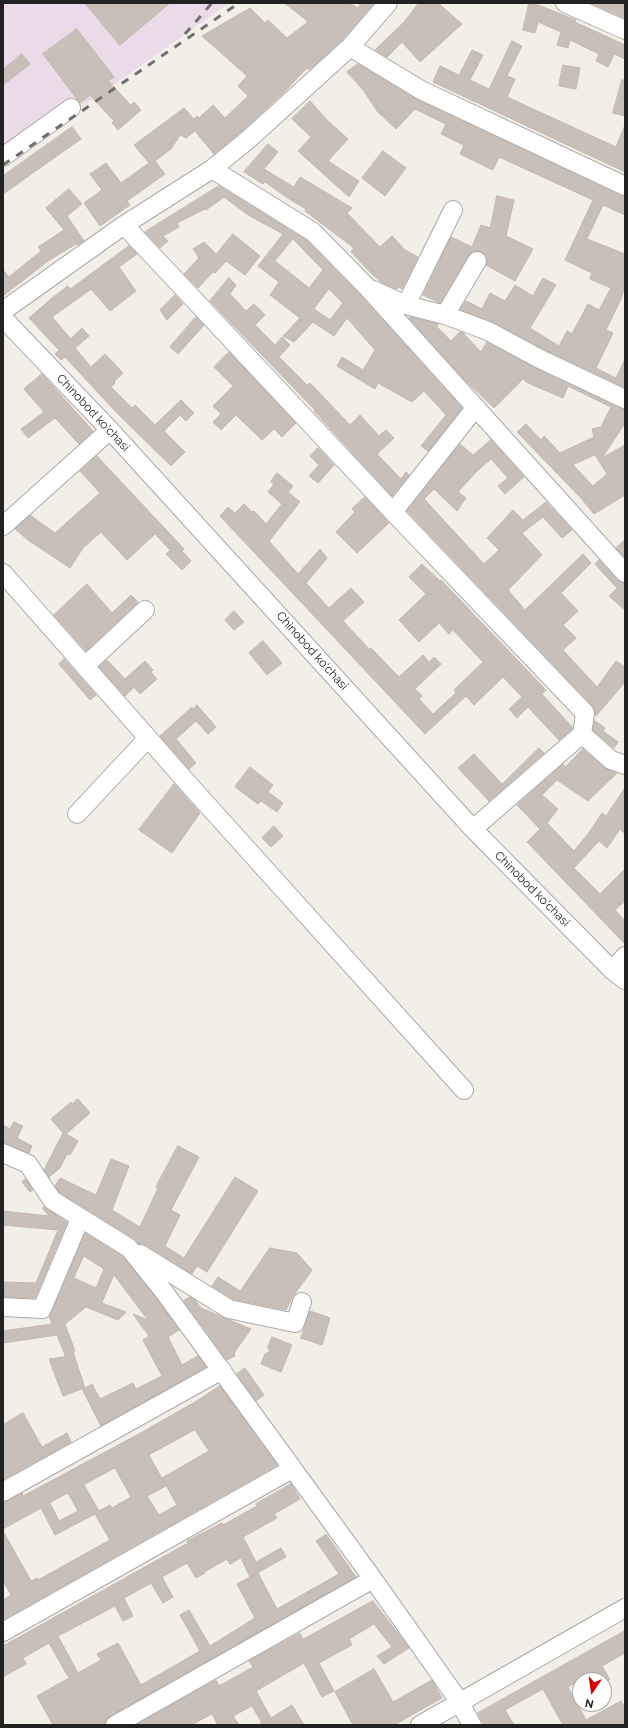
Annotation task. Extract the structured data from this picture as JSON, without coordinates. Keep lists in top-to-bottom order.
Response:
{
  "streets": {
    "street": ["Chinobod ko'chasi"]
  },
  "north": "bottom"
}
